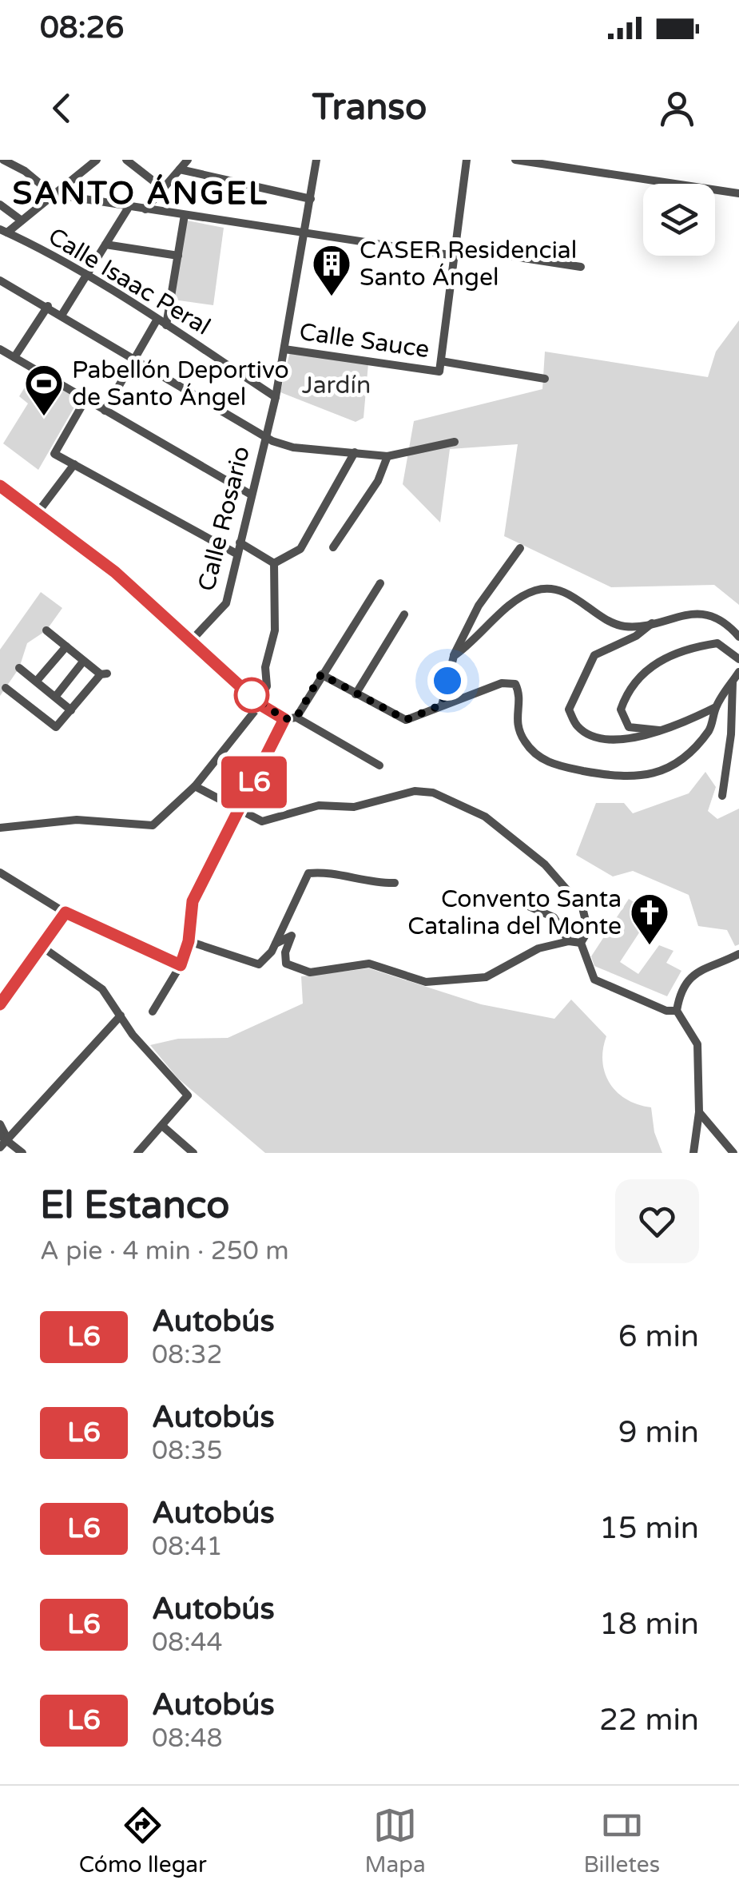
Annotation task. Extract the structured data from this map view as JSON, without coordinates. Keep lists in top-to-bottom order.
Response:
{
  "streets": {
    "street": ["Calle Isaac Peral", "Calle Sauce", "Calle Rosario"]
  },
  "crossings": [
    ["Calle Isaac Peral", "Calle Rosario"],
    ["Calle Sauce", "Calle Rosario"]
  ],
  "districts": ["SANTO ÁNGEL"],
  "parks": ["Jardín"],
  "places": {
    "building": ["CASER Residencial Santo Ángel"],
    "sports": ["Pabellón Deportivo de Santo Ángel"],
    "church": ["Convento Santa Catalina del Monte"]
  },
  "lines": ["bus line L6"],
  "page": {
    "status": "08:26",
    "header": "Transo",
    "on_map": "L6",
    "heading": ["El Estanco", "A pie · 4 min · 250 m"],
    "list": [
      {
        "mark": "L6",
        "name": "Autobús",
        "note": "08:32",
        "value": "6 min"
      },
      {
        "mark": "L6",
        "name": "Autobús",
        "note": "08:35",
        "value": "9 min"
      },
      {
        "mark": "L6",
        "name": "Autobús",
        "note": "08:41",
        "value": "15 min"
      },
      {
        "mark": "L6",
        "name": "Autobús",
        "note": "08:44",
        "value": "18 min"
      },
      {
        "mark": "L6",
        "name": "Autobús",
        "note": "08:48",
        "value": "22 min"
      }
    ],
    "tabs": ["Cómo llegar", "Mapa", "Billetes"]
  }
}
